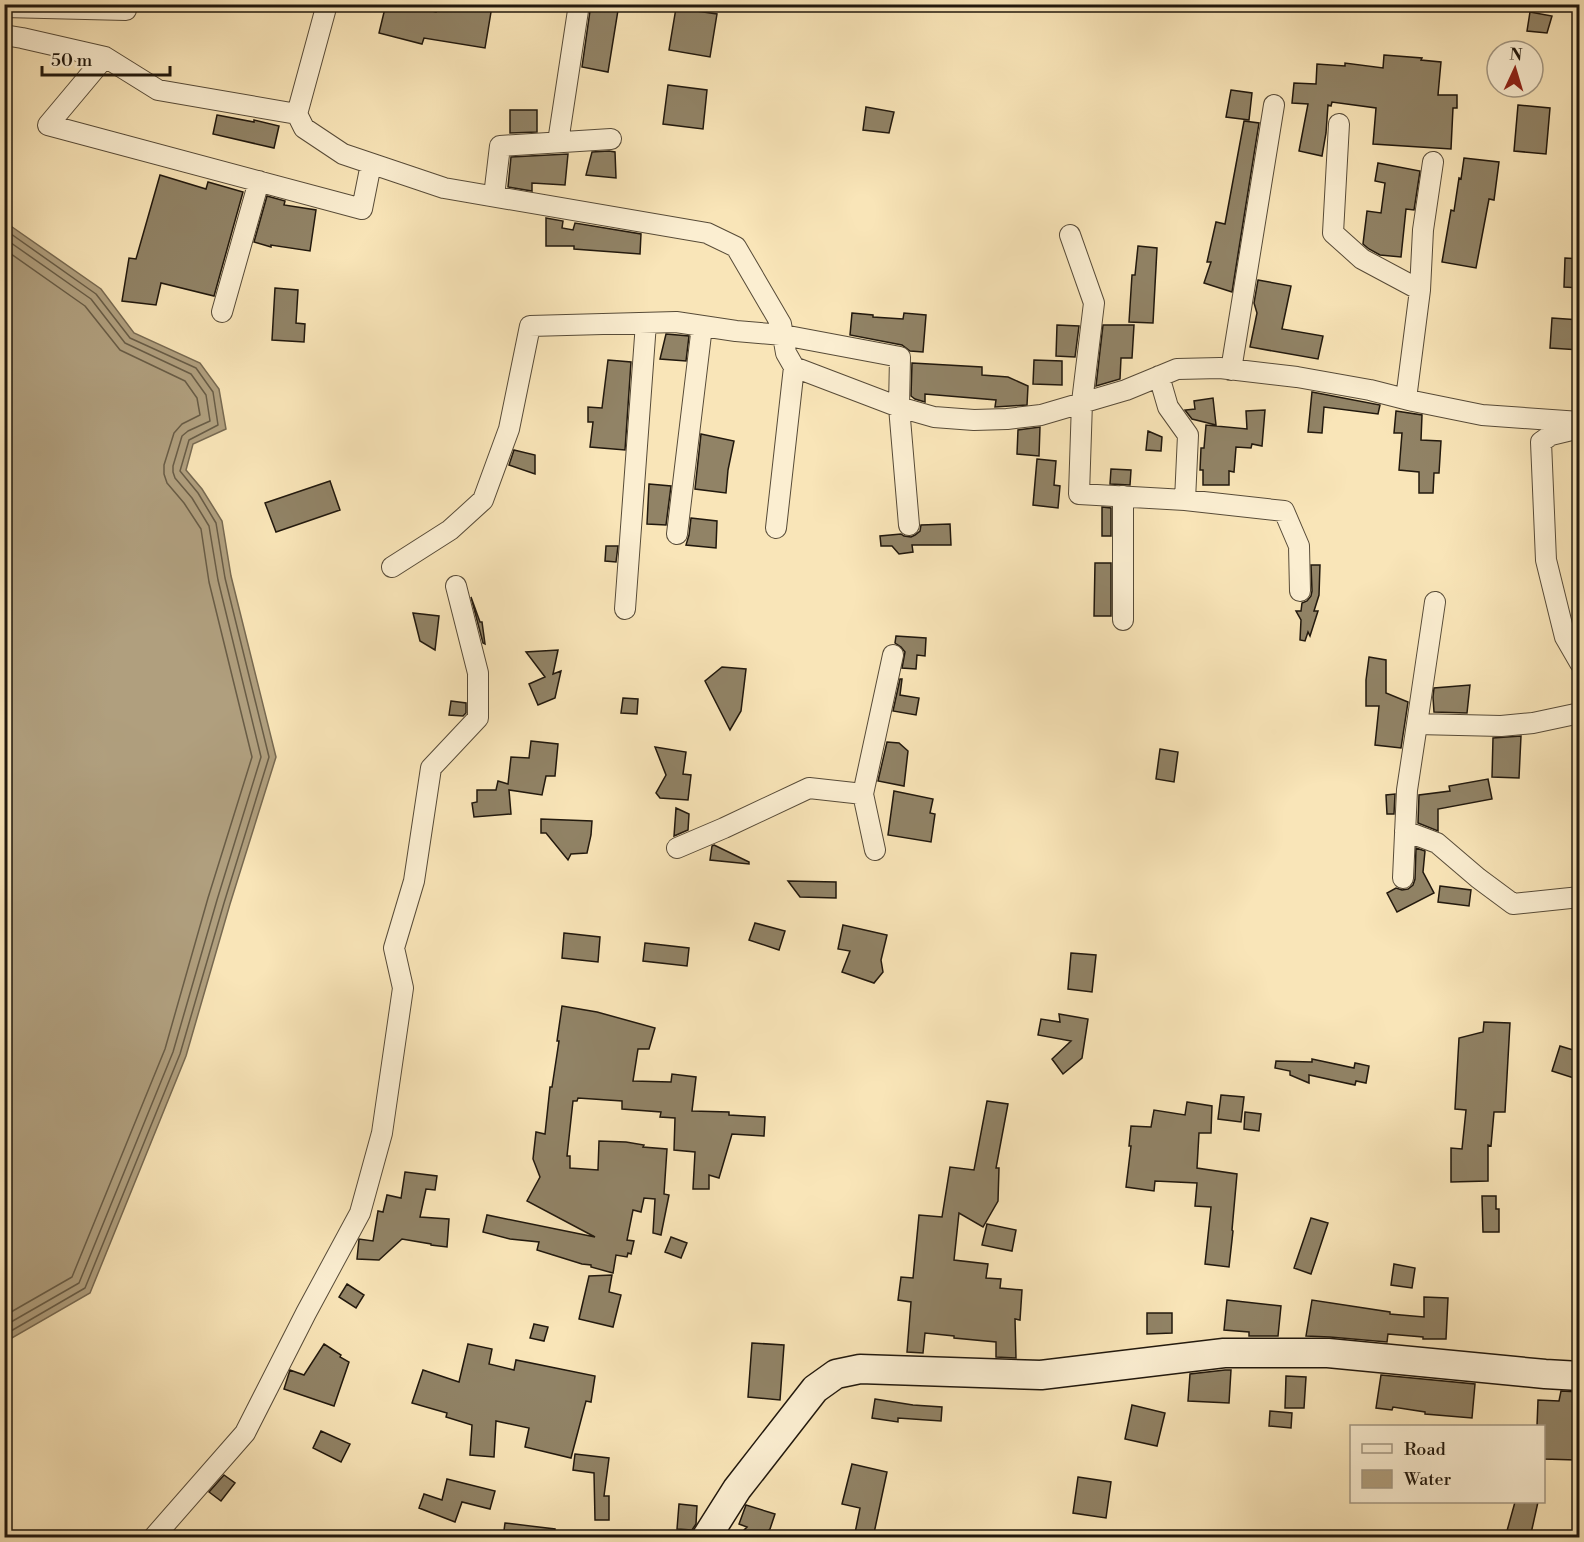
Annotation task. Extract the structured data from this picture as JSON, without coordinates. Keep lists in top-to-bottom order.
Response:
{
  "legend": ["Road", "Water"],
  "scale_bar": "50 m",
  "north": "top"
}
